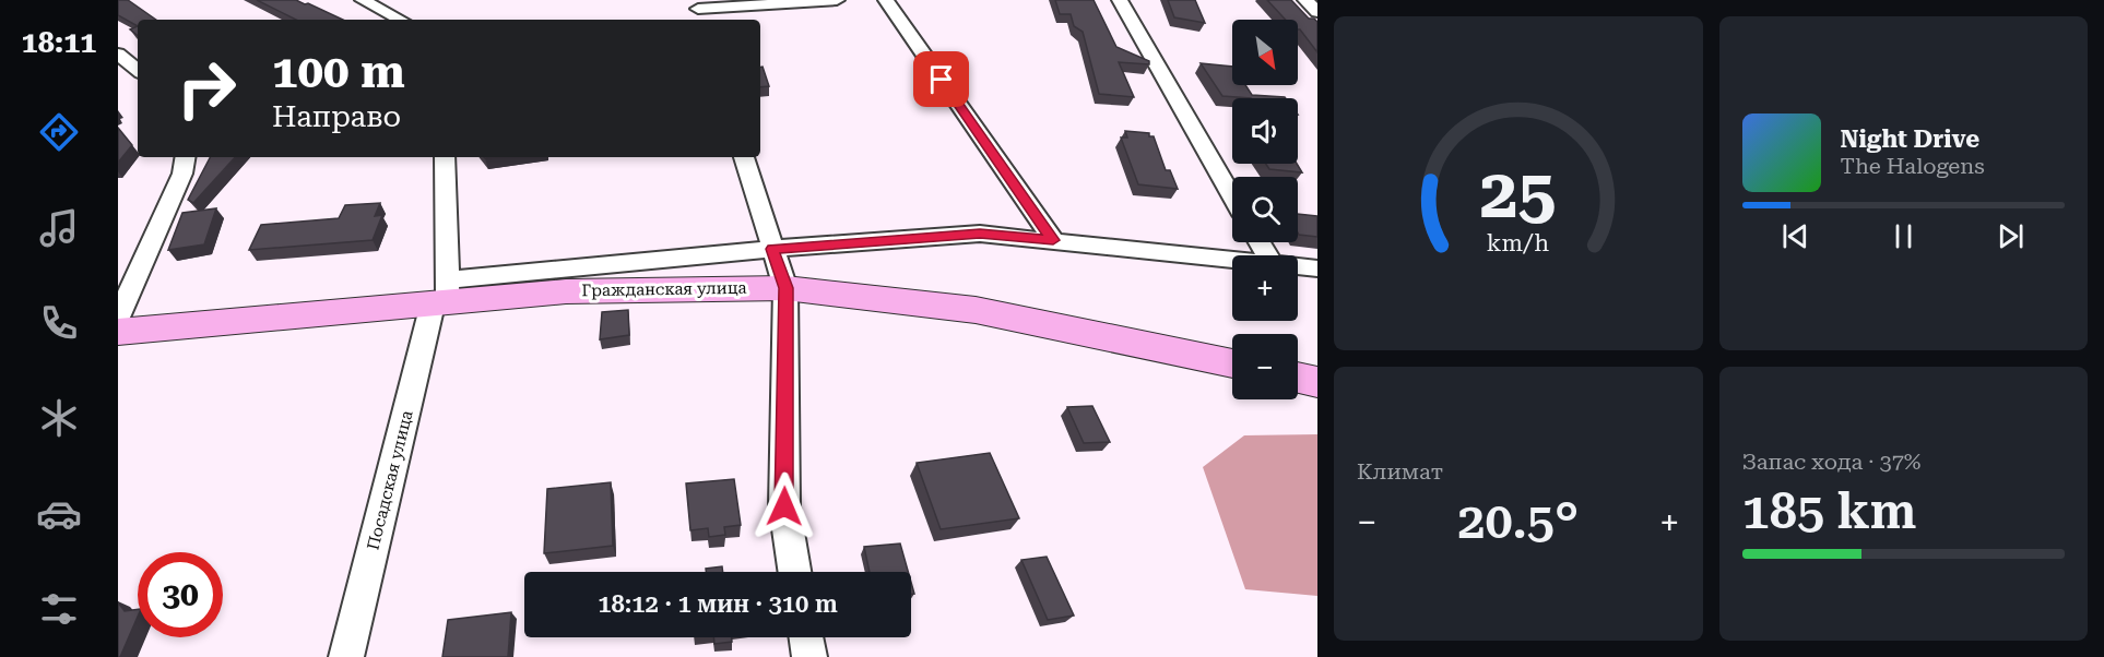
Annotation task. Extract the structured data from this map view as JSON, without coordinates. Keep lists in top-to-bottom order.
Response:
{
  "streets": {
    "street": ["Гражданская улица", "Посадская улица"]
  },
  "crossings": [
    ["Гражданская улица", "Посадская улица"]
  ],
  "north": "bottom right",
  "page": {
    "tabs": "18:11",
    "map_buttons": ["+", "−"],
    "turn": ["100 m", "Направо"],
    "song": ["Night Drive", "The Halogens"],
    "tile": [
      "Климат",
      ["Запас хода · 37%", "185 km"]
    ],
    "heat": ["−", "20.5°", "+"],
    "limit": "30",
    "trip": "18:12 · 1 мин · 310 m",
    "gauge": ["25", "km/h"]
  }
}
